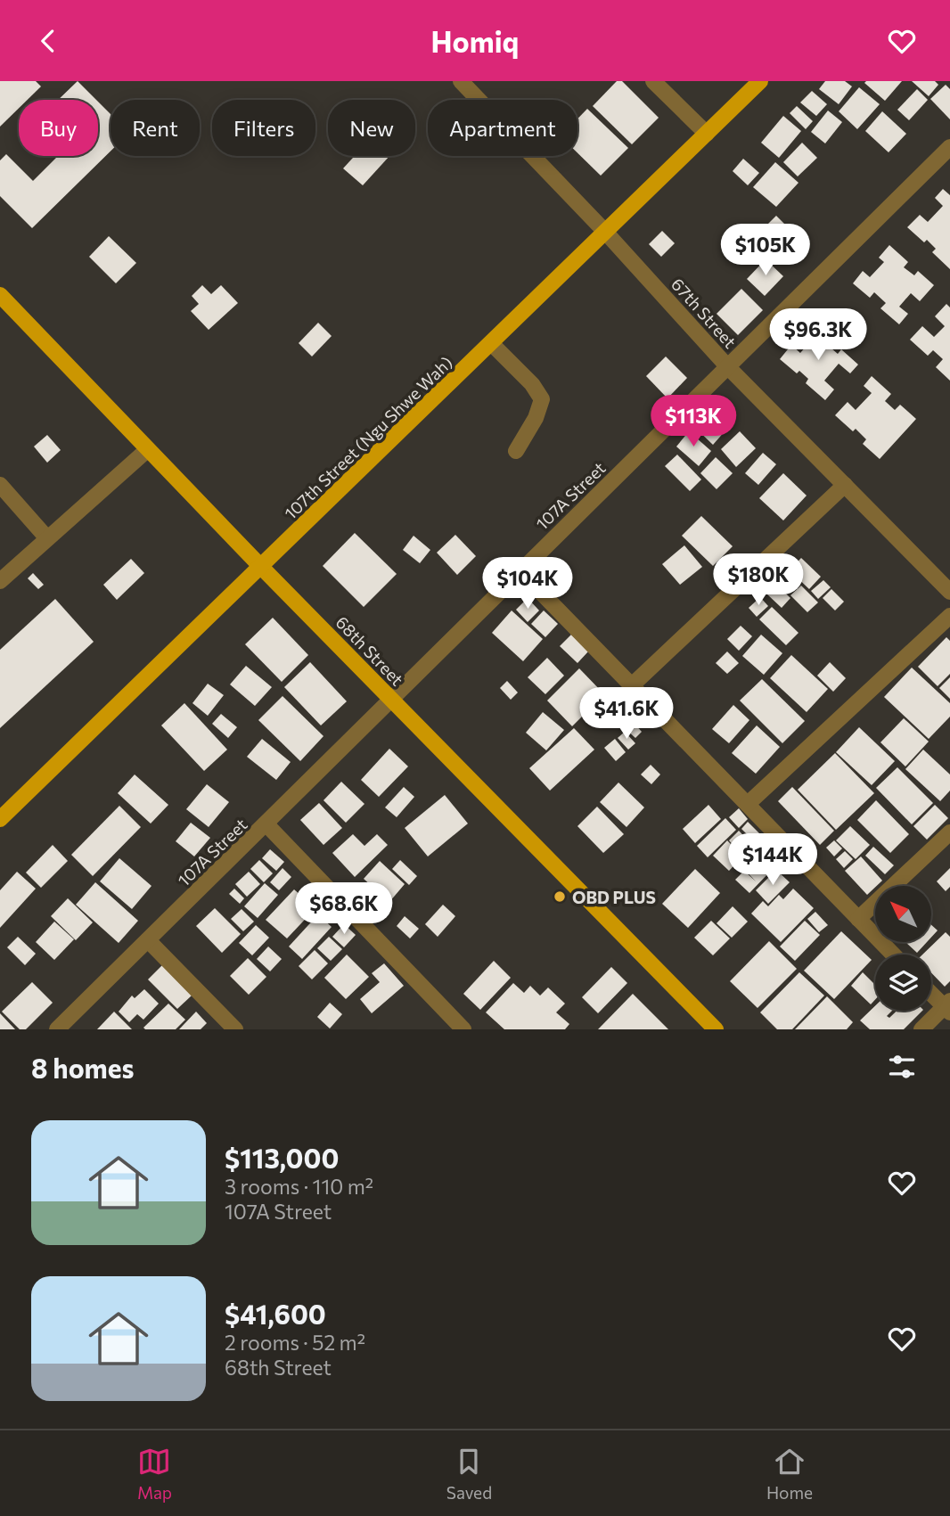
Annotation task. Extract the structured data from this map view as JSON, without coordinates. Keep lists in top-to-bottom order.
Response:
{
  "streets": {
    "main road": ["107th Street (Ngu Shwe Wah)", "68th Street"],
    "street": ["67th Street", "107A Street"]
  },
  "crossings": [
    ["67th Street", "107th Street (Ngu Shwe Wah)"],
    ["67th Street", "107A Street"],
    ["107th Street (Ngu Shwe Wah)", "68th Street"],
    ["107A Street", "68th Street"]
  ],
  "places": ["OBD PLUS"],
  "north": "top left",
  "page": {
    "header": "Homiq",
    "chip": [
      "Buy",
      "Rent",
      "Filters",
      "New",
      "Apartment"
    ],
    "price": [
      "$105K",
      "$96.3K",
      "$113K",
      "$180K",
      "$104K",
      "$41.6K",
      "$144K",
      "$68.6K"
    ],
    "heading": "8 homes",
    "list": [
      {
        "name": "$113,000",
        "note": "3 rooms · 110 m² · 107A Street"
      },
      {
        "name": "$41,600",
        "note": "2 rooms · 52 m² · 68th Street"
      }
    ],
    "tabs": ["Map", "Saved", "Home"]
  }
}
